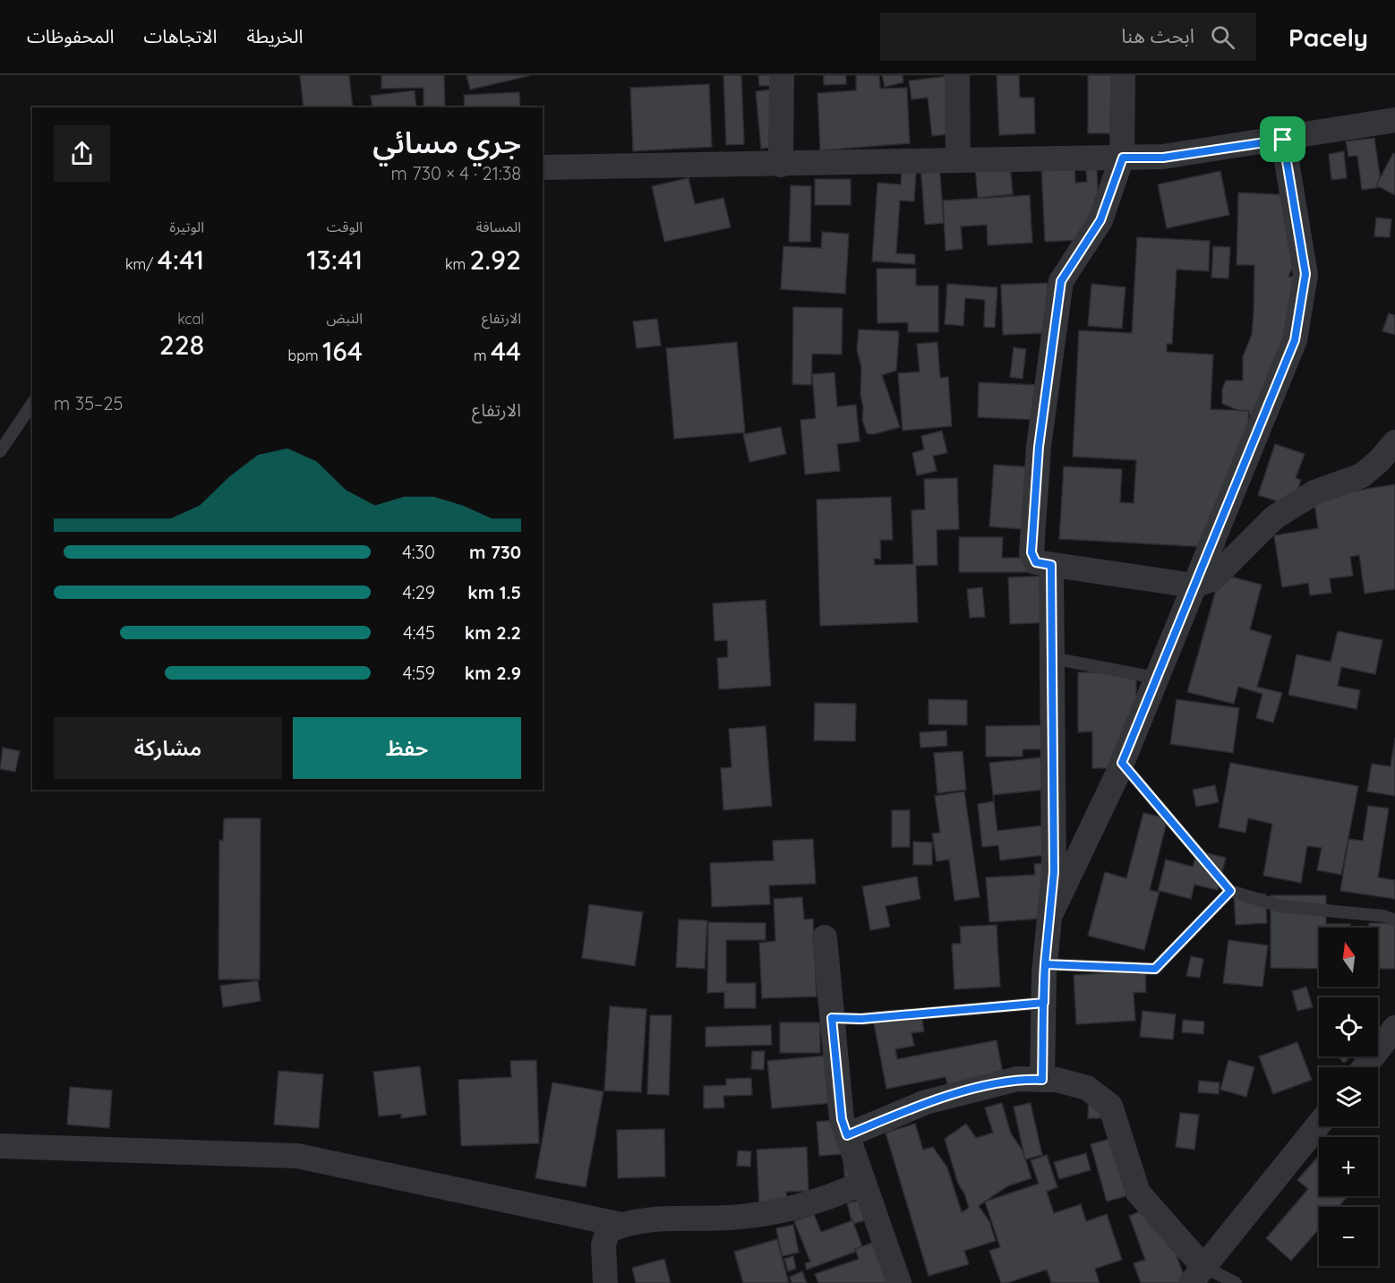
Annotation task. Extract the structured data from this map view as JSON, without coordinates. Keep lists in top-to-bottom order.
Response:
{
  "north": "top",
  "page": {
    "header": "Pacely",
    "search": "ابحث هنا",
    "nav": ["الخريطة", "الاتجاهات", "المحفوظات"],
    "heading": ["جري مسائي", "21:38 · 4 × 730 m"],
    "stats": [
      ["المسافة", "2.92 km"],
      ["الوقت", "13:41"],
      ["الوتيرة", "4:41 /km"],
      ["الارتفاع", "44 m"],
      ["النبض", "164 bpm"],
      ["kcal", "228"]
    ],
    "chart": ["الارتفاع", "25–35 m"],
    "list": [
      {
        "name": "730 m",
        "note": "4:30"
      },
      {
        "name": "1.5 km",
        "note": "4:29"
      },
      {
        "name": "2.2 km",
        "note": "4:45"
      },
      {
        "name": "2.9 km",
        "note": "4:59"
      }
    ],
    "buttons": ["حفظ", "مشاركة"],
    "map_buttons": ["+", "−"]
  }
}
